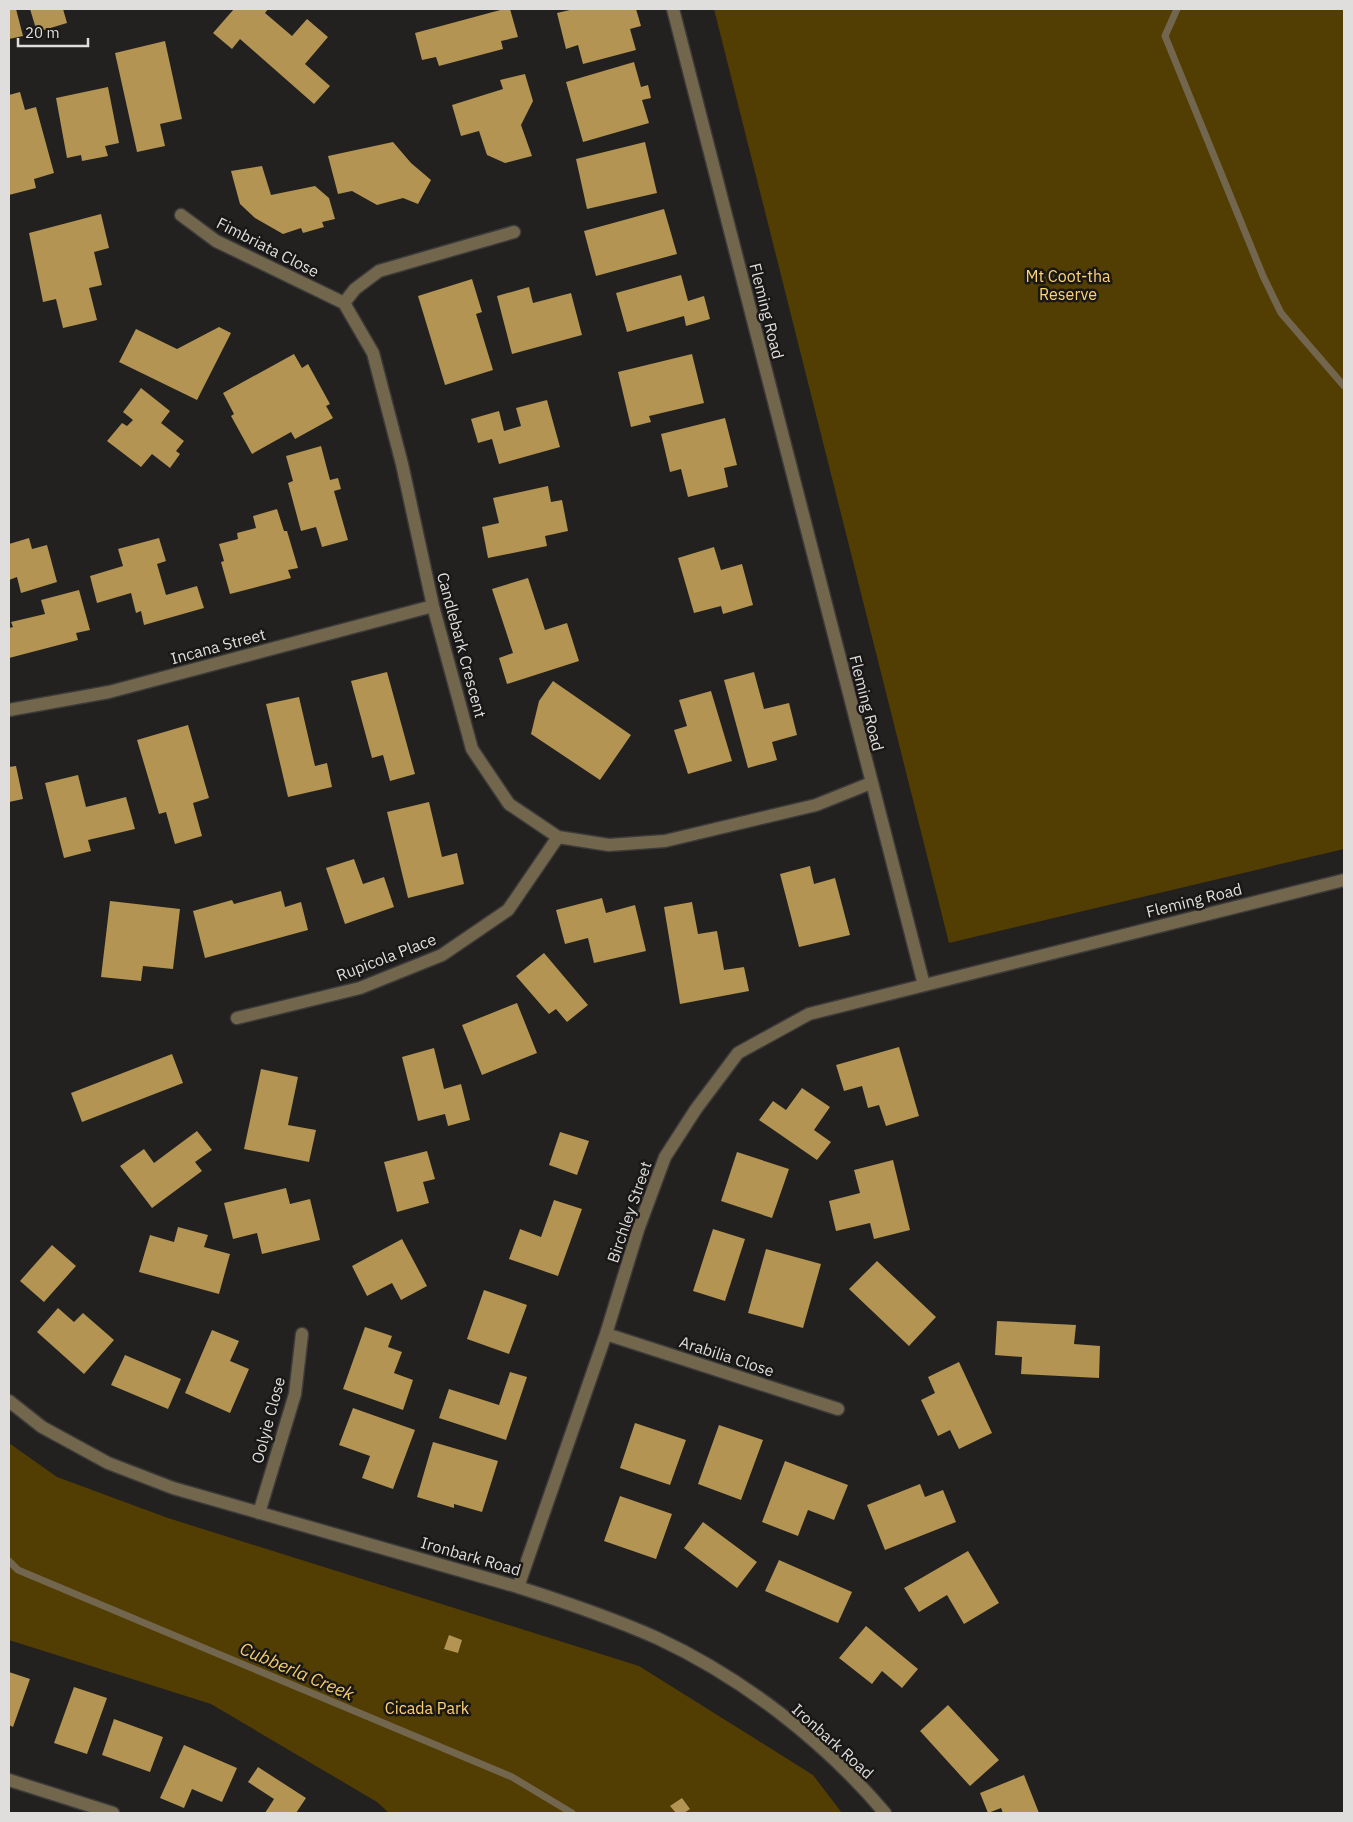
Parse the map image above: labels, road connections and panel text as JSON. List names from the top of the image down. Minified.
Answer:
{"streets":{"street":["Fimbriata Close","Fleming Road","Candlebark Crescent","Incana Street","Rupicola Place","Birchley Street","Arabilia Close","Oolyie Close","Ironbark Road"]},"crossings":[["Fimbriata Close","Candlebark Crescent"],["Fleming Road","Candlebark Crescent"],["Fleming Road","Birchley Street"],["Candlebark Crescent","Incana Street"],["Candlebark Crescent","Rupicola Place"],["Birchley Street","Arabilia Close"],["Birchley Street","Ironbark Road"],["Oolyie Close","Ironbark Road"]],"water":["Cubberla Creek"],"parks":["Mt Coot-tha Reserve","Cicada Park"],"scale_bar":"20 m"}
